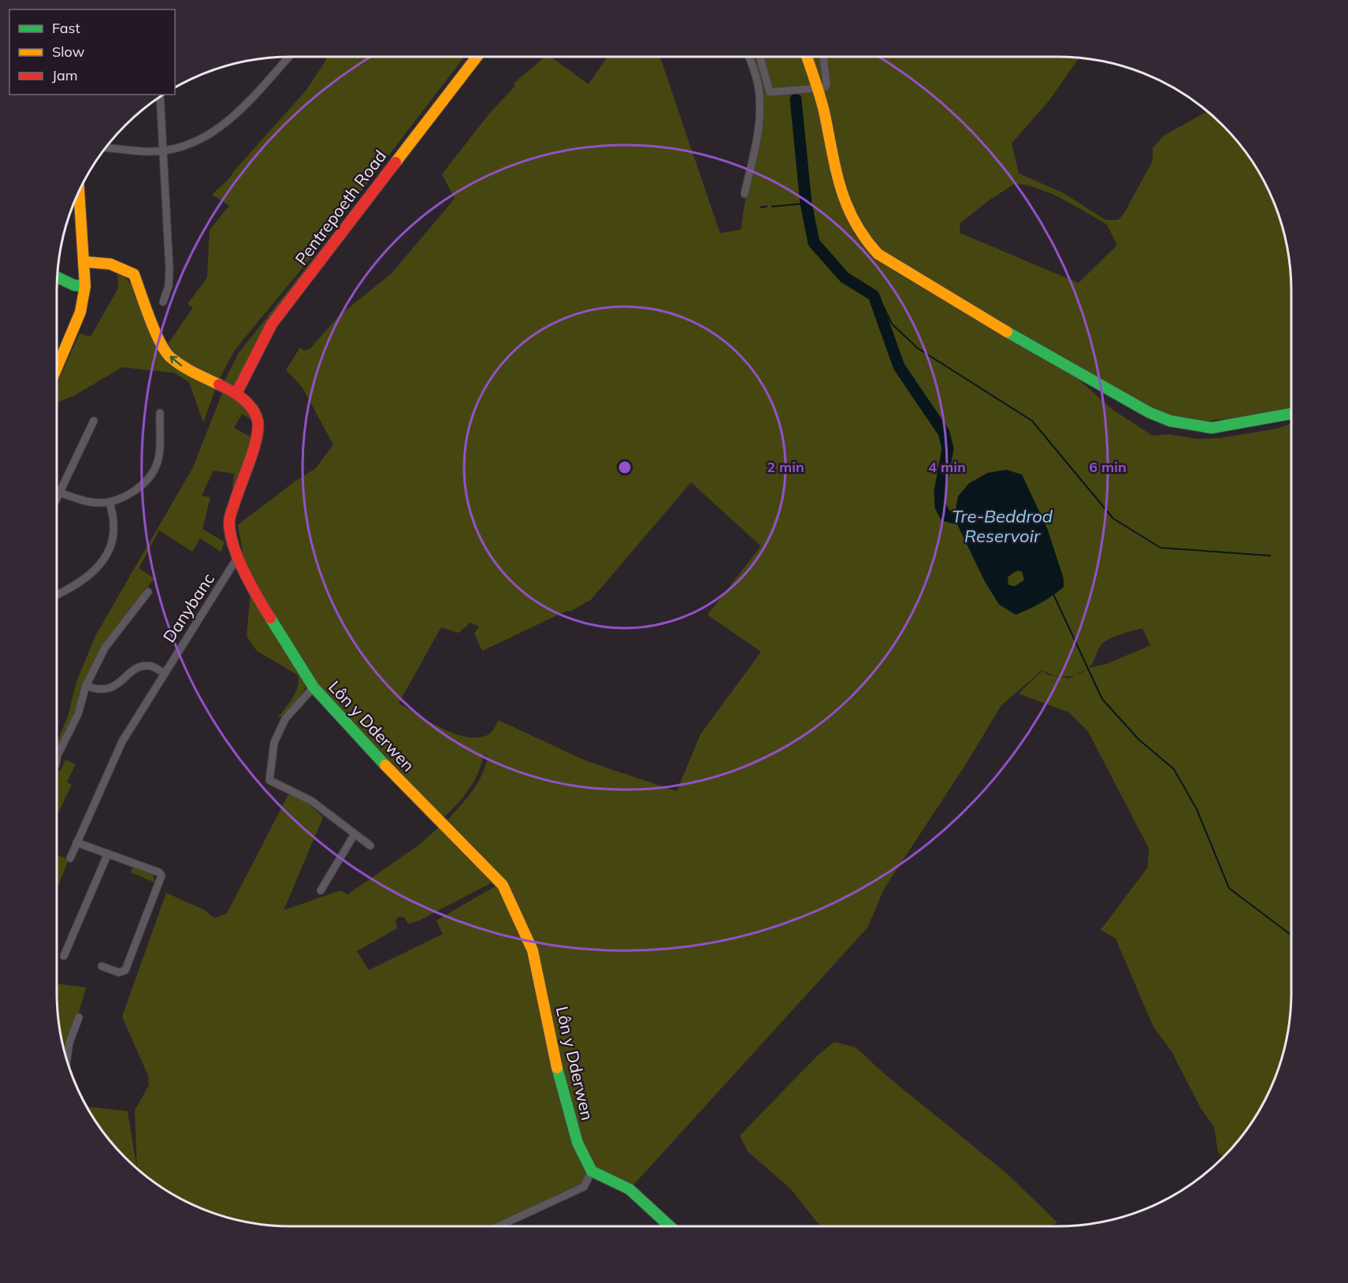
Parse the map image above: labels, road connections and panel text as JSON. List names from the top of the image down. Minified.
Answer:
{"streets":{"street":["Pentrepoeth Road","Danybanc","Lôn y Dderwen"]},"crossings":[["Pentrepoeth Road","Lôn y Dderwen"],["Danybanc","Lôn y Dderwen"]],"water":["Tre-Beddrod Reservoir"],"legend":["Fast","Slow","Jam"],"rings":["2 min","4 min","6 min"]}
